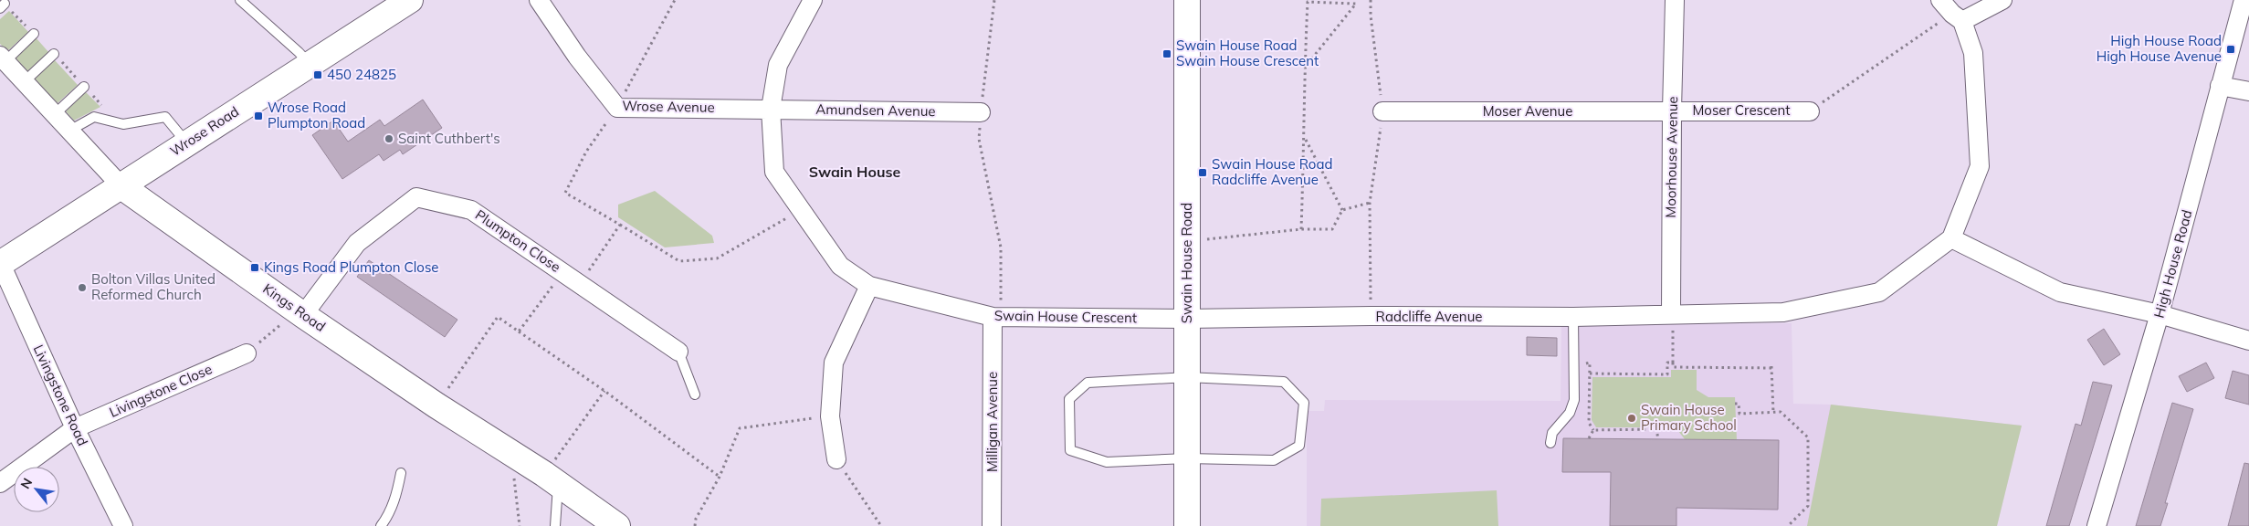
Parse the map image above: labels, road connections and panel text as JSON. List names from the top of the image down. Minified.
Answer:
{"streets":{"street":["Wrose Avenue","Amundsen Avenue","Moser Crescent","Moser Avenue","Wrose Road","Moorhouse Avenue","Plumpton Close","Swain House Road","High House Road","Kings Road","Swain House Crescent","Radcliffe Avenue","Livingstone Close","Livingstone Road","Milligan Avenue"]},"crossings":[["Wrose Avenue","Amundsen Avenue"],["Wrose Avenue","Swain House Crescent"],["Amundsen Avenue","Swain House Crescent"],["Moser Crescent","Moser Avenue"],["Moser Crescent","Moorhouse Avenue"],["Moser Avenue","Moorhouse Avenue"],["Wrose Road","Kings Road"],["Wrose Road","Livingstone Road"],["Moorhouse Avenue","Radcliffe Avenue"],["Plumpton Close","Kings Road"],["Swain House Road","Swain House Crescent"],["Swain House Road","Radcliffe Avenue"],["Swain House Crescent","Radcliffe Avenue"],["Swain House Crescent","Milligan Avenue"],["Livingstone Close","Livingstone Road"]],"districts":["Swain House"],"places":{"transit":["High House Road High House Avenue","Swain House Road Swain House Crescent","450 24825","Wrose Road Plumpton Road","Swain House Road Radcliffe Avenue","Kings Road Plumpton Close"],"other":["Saint Cuthbert's","Bolton Villas United Reformed Church","Swain House Primary School"]},"north":"top left"}
